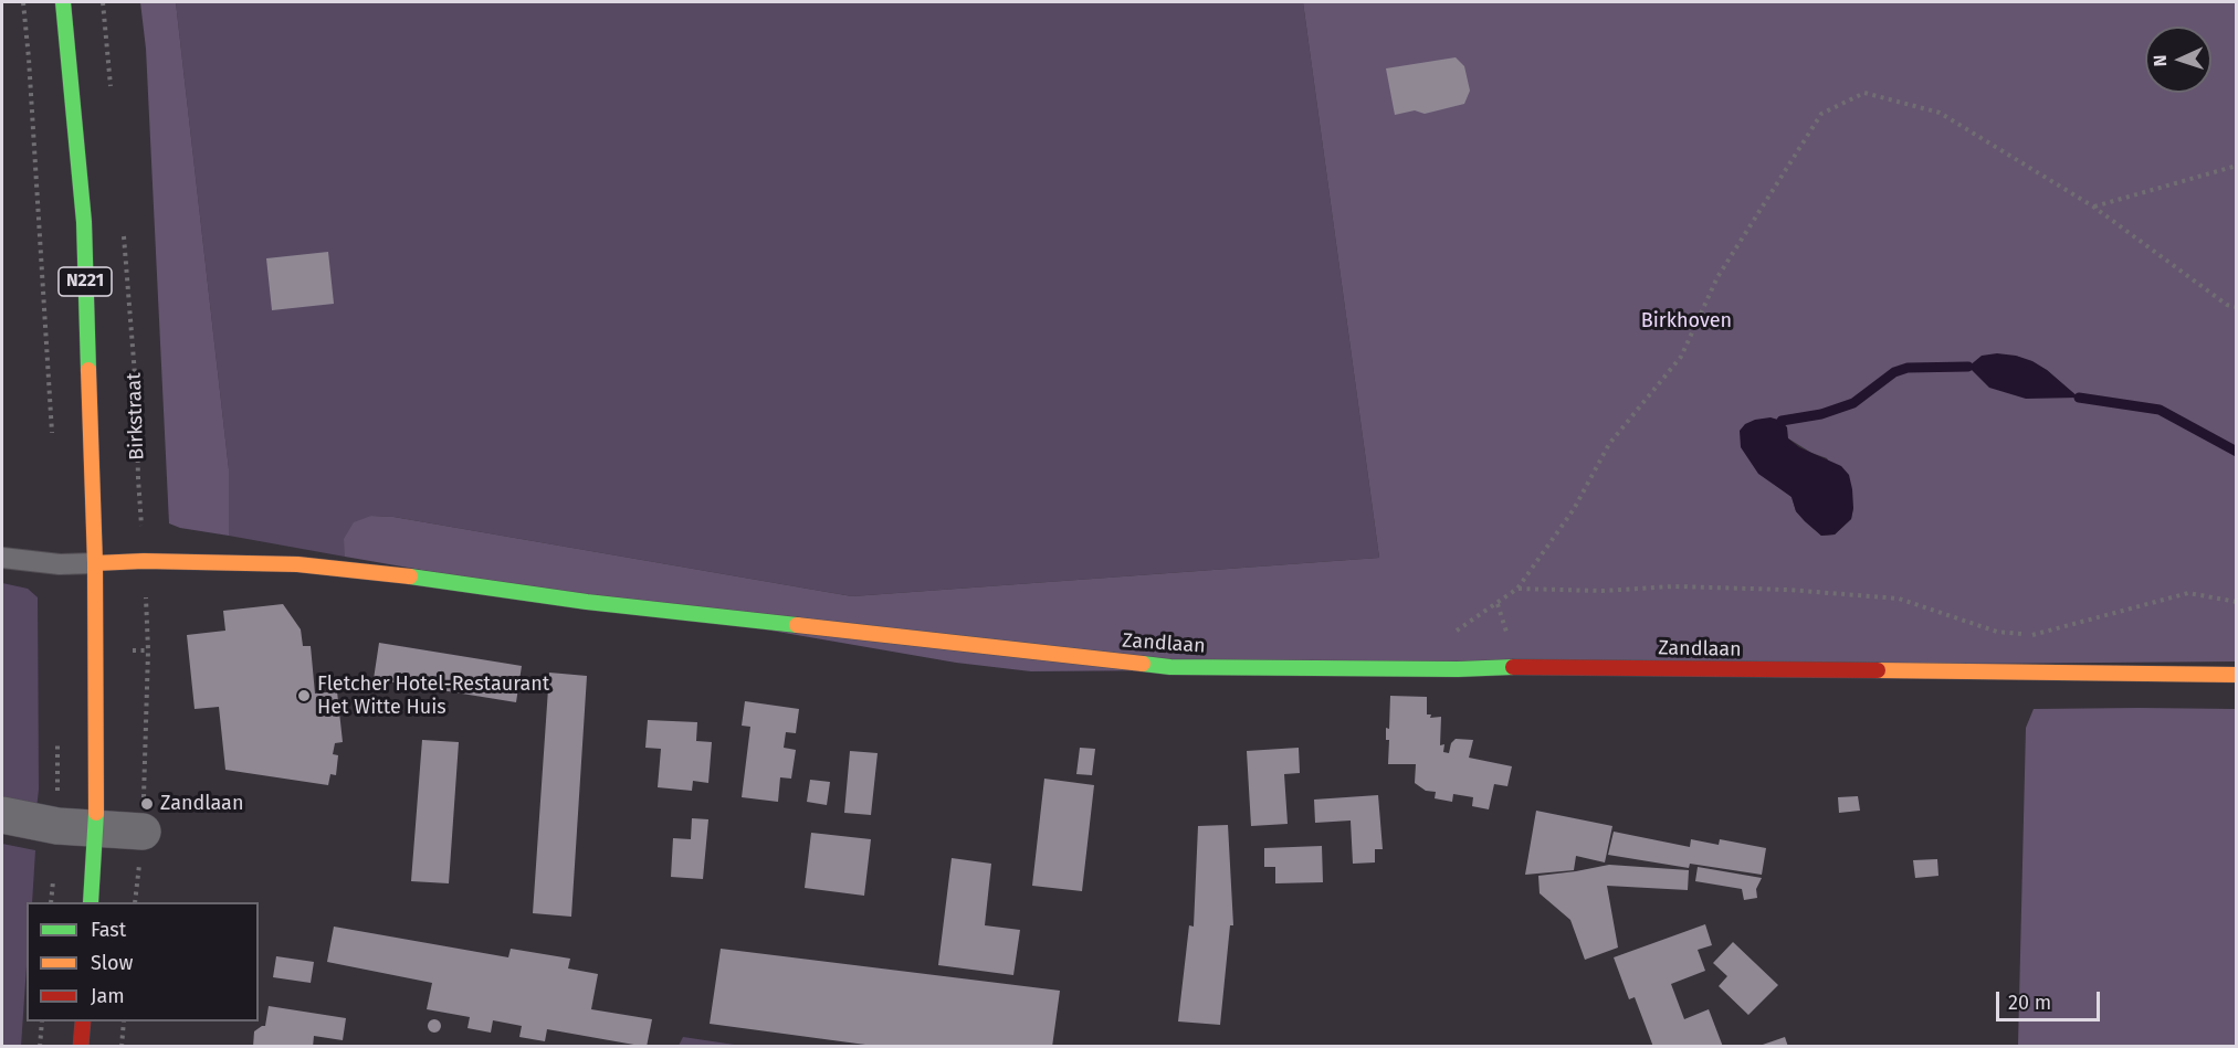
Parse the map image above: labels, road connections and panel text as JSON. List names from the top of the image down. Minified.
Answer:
{"streets":{"street":["N221","Zandlaan"],"path":["Birkstraat"]},"crossings":[["N221","Zandlaan"],["Birkstraat","Zandlaan"]],"parks":["Birkhoven"],"places":["Fletcher Hotel-Restaurant Het Witte Huis","Zandlaan"],"legend":["Fast","Slow","Jam"],"scale_bar":"20 m","north":"left"}
